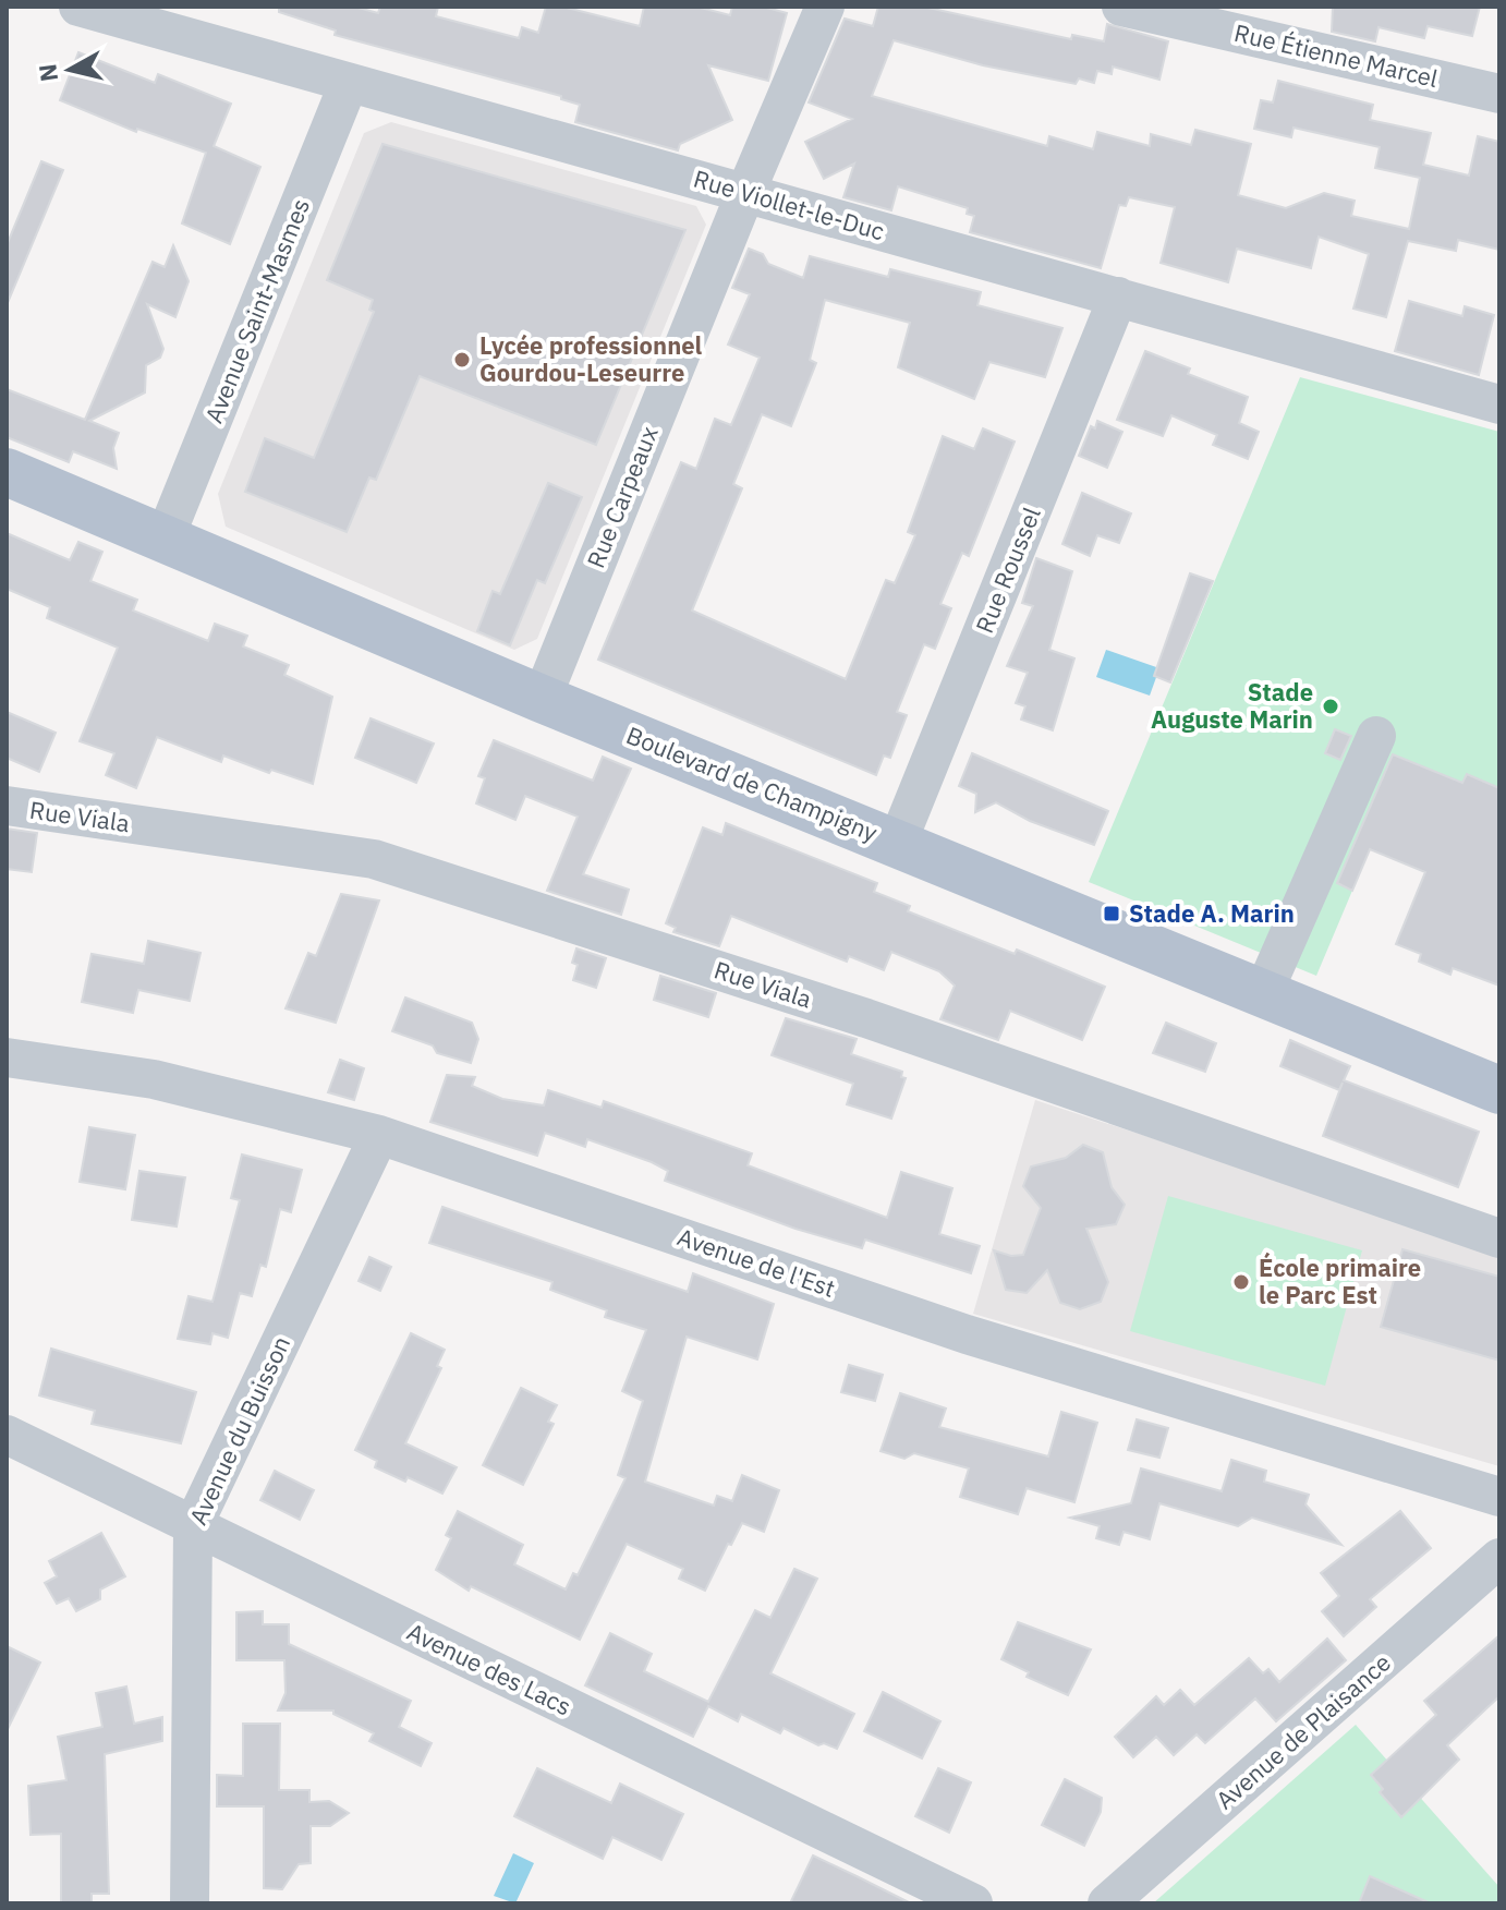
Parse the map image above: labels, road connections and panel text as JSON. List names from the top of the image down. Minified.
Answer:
{"streets":{"main road":["Boulevard de Champigny"],"street":["Rue Étienne Marcel","Rue Viollet-le-Duc","Avenue Saint-Masmes","Rue Carpeaux","Rue Roussel","Rue Viala","Avenue de l'Est","Avenue du Buisson","Avenue des Lacs","Avenue de Plaisance"]},"crossings":[["Rue Viollet-le-Duc","Avenue Saint-Masmes"],["Rue Viollet-le-Duc","Rue Carpeaux"],["Rue Viollet-le-Duc","Rue Roussel"],["Avenue Saint-Masmes","Boulevard de Champigny"],["Rue Carpeaux","Boulevard de Champigny"],["Rue Roussel","Boulevard de Champigny"],["Avenue de l'Est","Avenue du Buisson"],["Avenue du Buisson","Avenue des Lacs"]],"places":{"other":["Lycée professionnel Gourdou-Leseurre","Stade Auguste Marin","École primaire le Parc Est"],"transit":["Stade A. Marin"]},"north":"left"}
